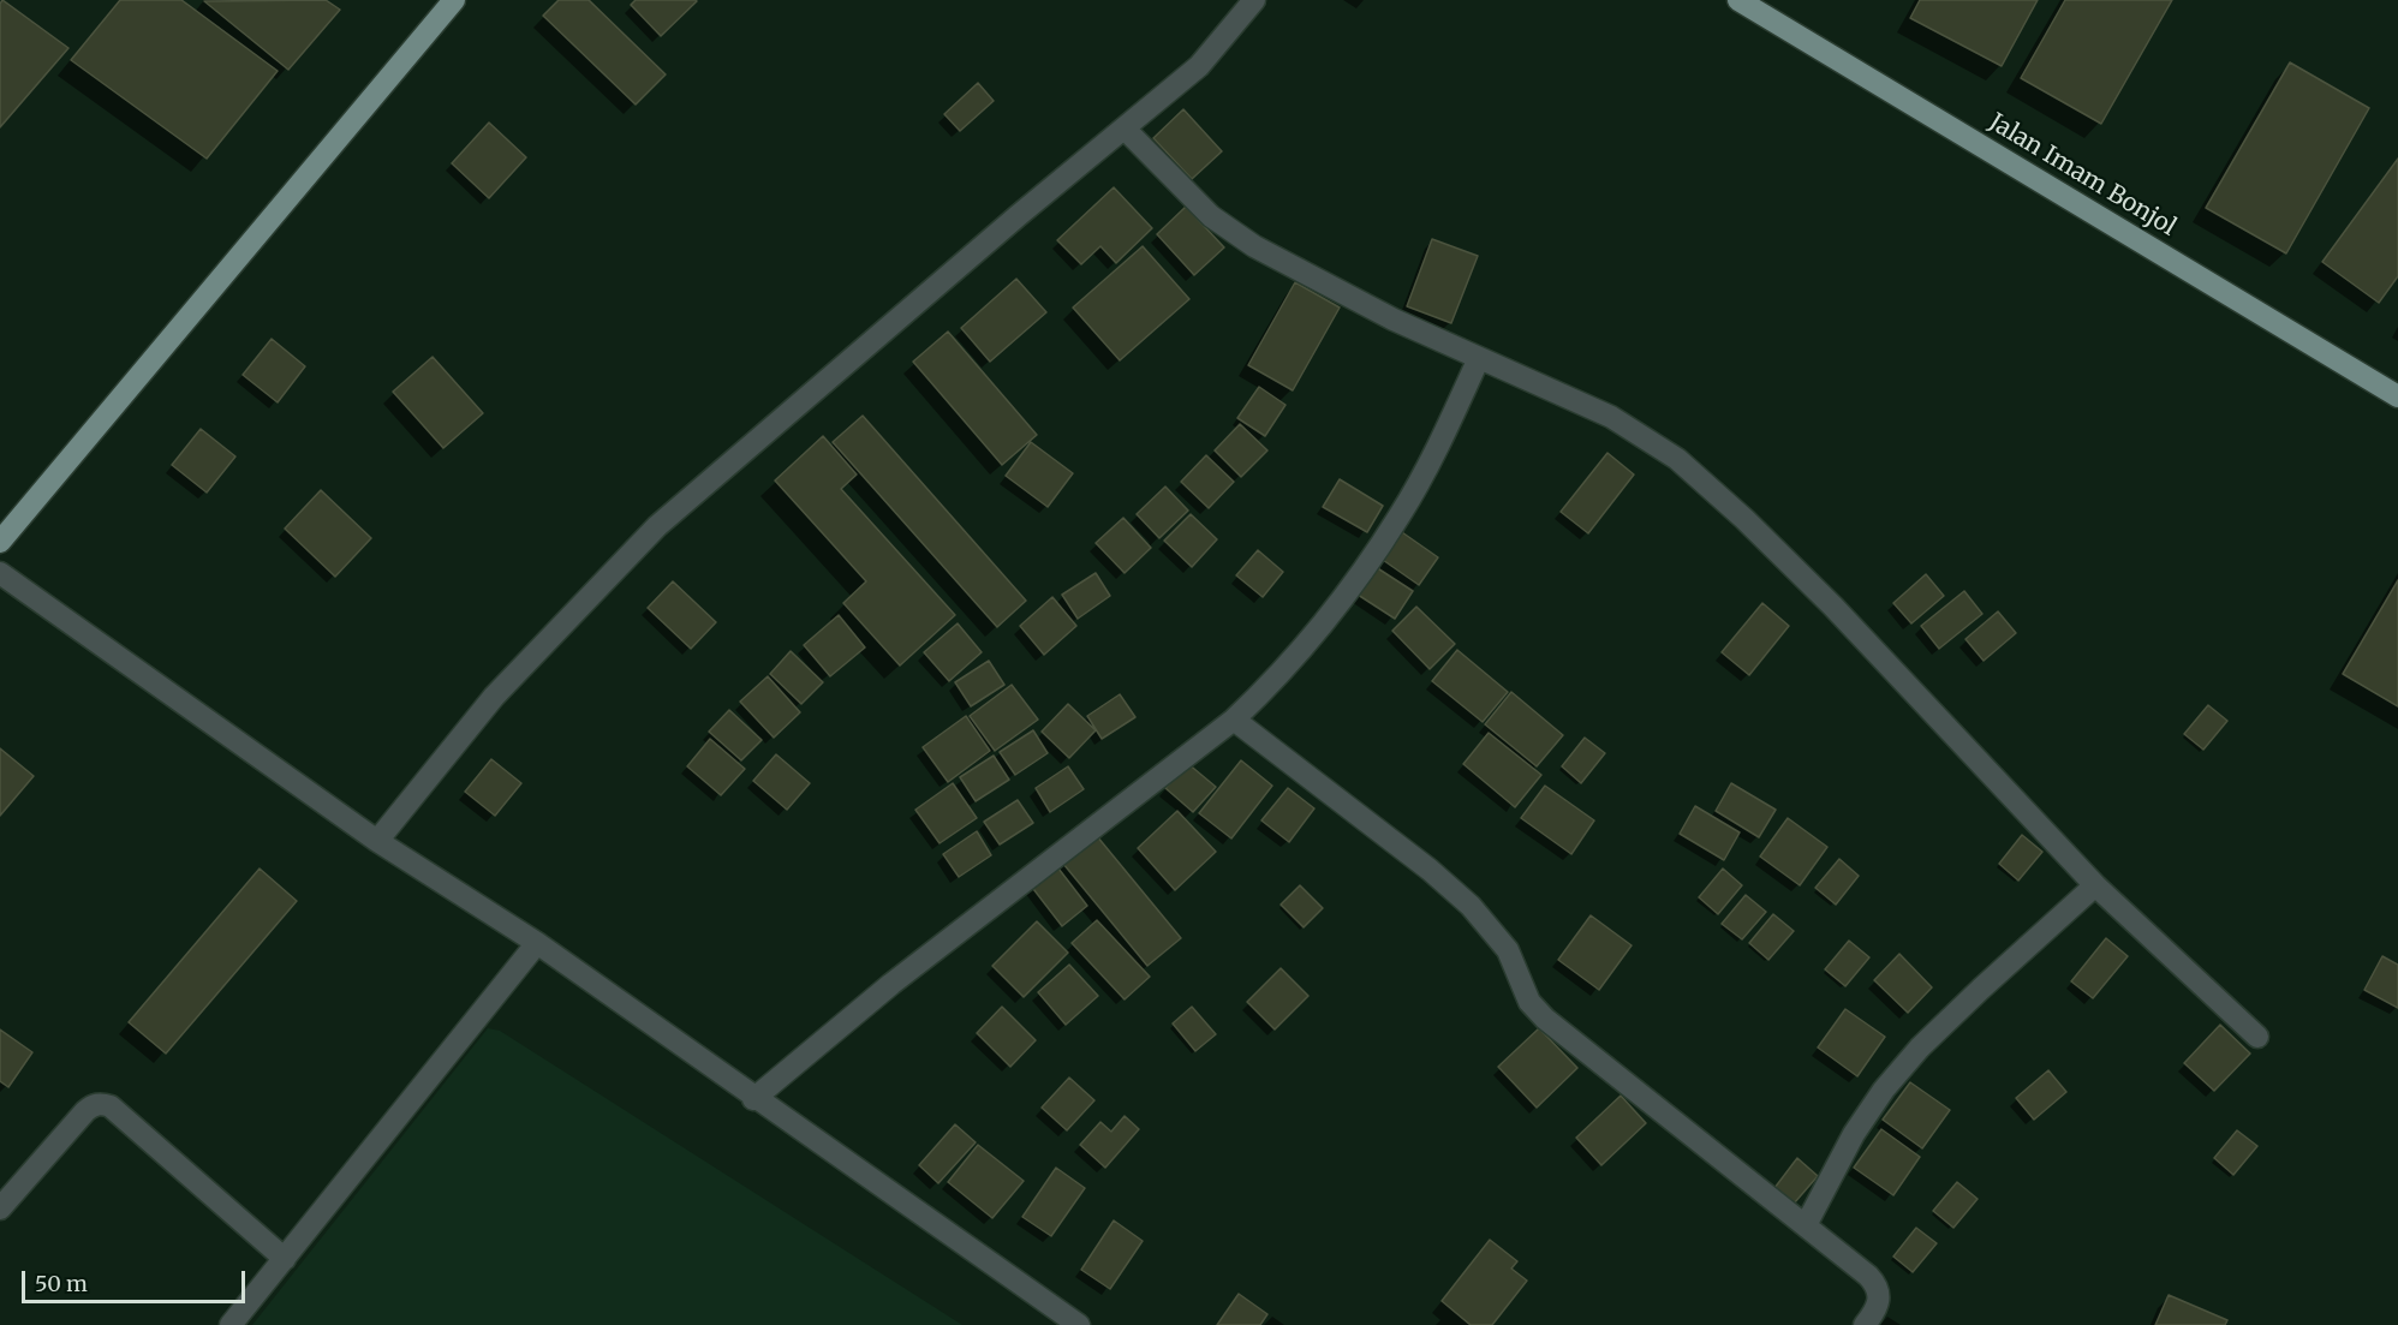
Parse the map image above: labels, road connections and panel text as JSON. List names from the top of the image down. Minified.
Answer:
{"streets":{"main road":["Jalan Imam Bonjol"]},"scale_bar":"50 m"}
